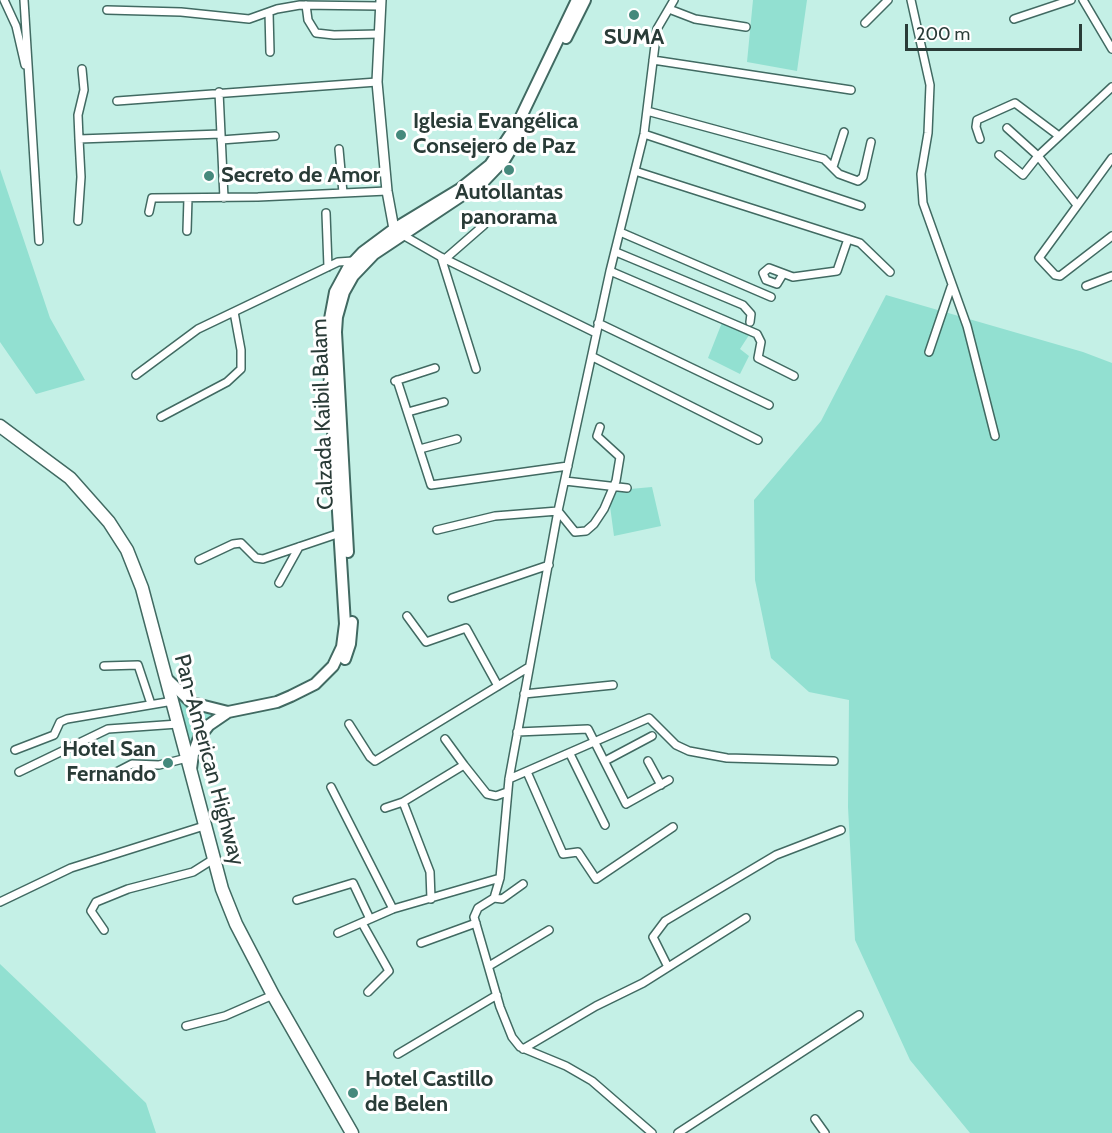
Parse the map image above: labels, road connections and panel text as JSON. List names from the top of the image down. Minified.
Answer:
{"streets":{"highway":["Pan-American Highway"],"main road":["Calzada Kaibil Balam"]},"crossings":[["Calzada Kaibil Balam","Pan-American Highway"]],"places":["SUMA","Iglesia Evangélica Consejero de Paz","Autollantas panorama","Secreto de Amor","Hotel San Fernando","Hotel Castillo de Belen"],"scale_bar":"200 m"}
